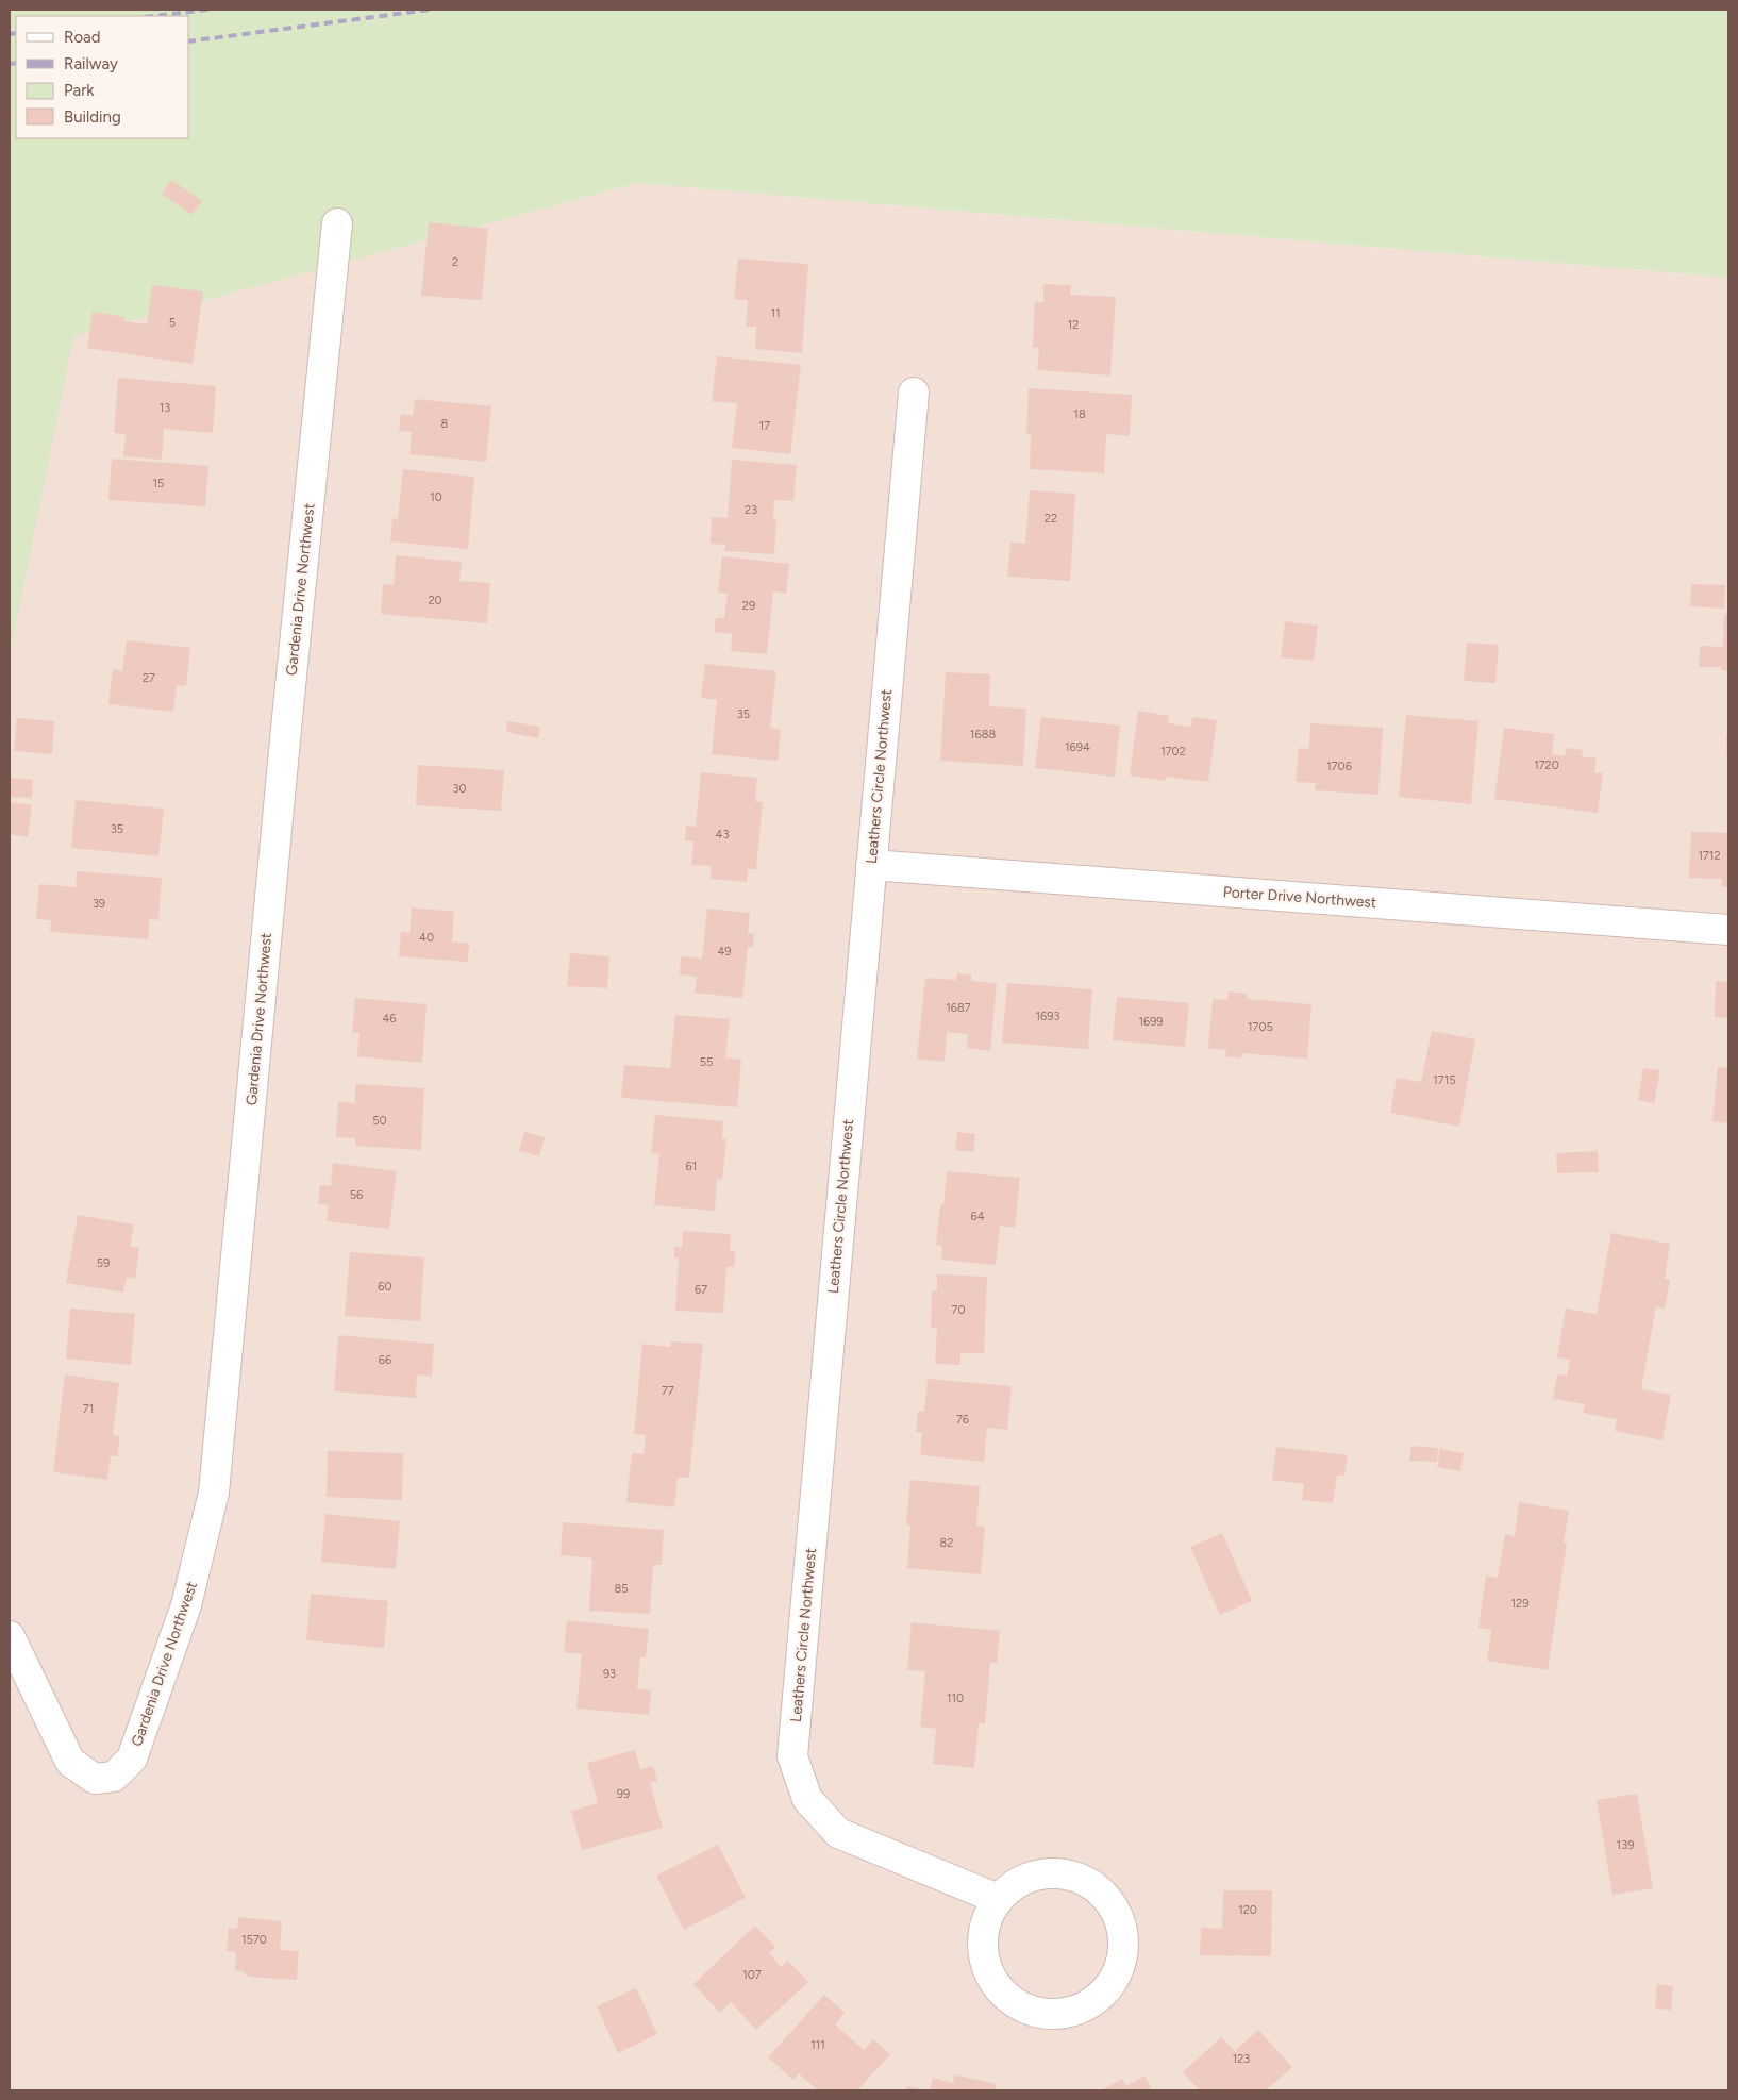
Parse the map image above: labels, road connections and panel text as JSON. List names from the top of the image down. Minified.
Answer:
{"streets":{"street":["Gardenia Drive Northwest","Leathers Circle Northwest","Porter Drive Northwest"]},"crossings":[["Leathers Circle Northwest","Porter Drive Northwest"]],"house_numbers":["2","11","5","12","13","18","8","17","15","10","23","22","20","29","27","35","1688","1694","1702","1720","1706","30","35","43","1712","39","40","49","1687","1693","46","1699","1705","55","1715","50","61","56","64","59","60","67","70","66","77","71","76","82","85","129","93","110","99","139","120","1570","107","111","123"],"legend":["Road","Railway","Park","Building"]}
